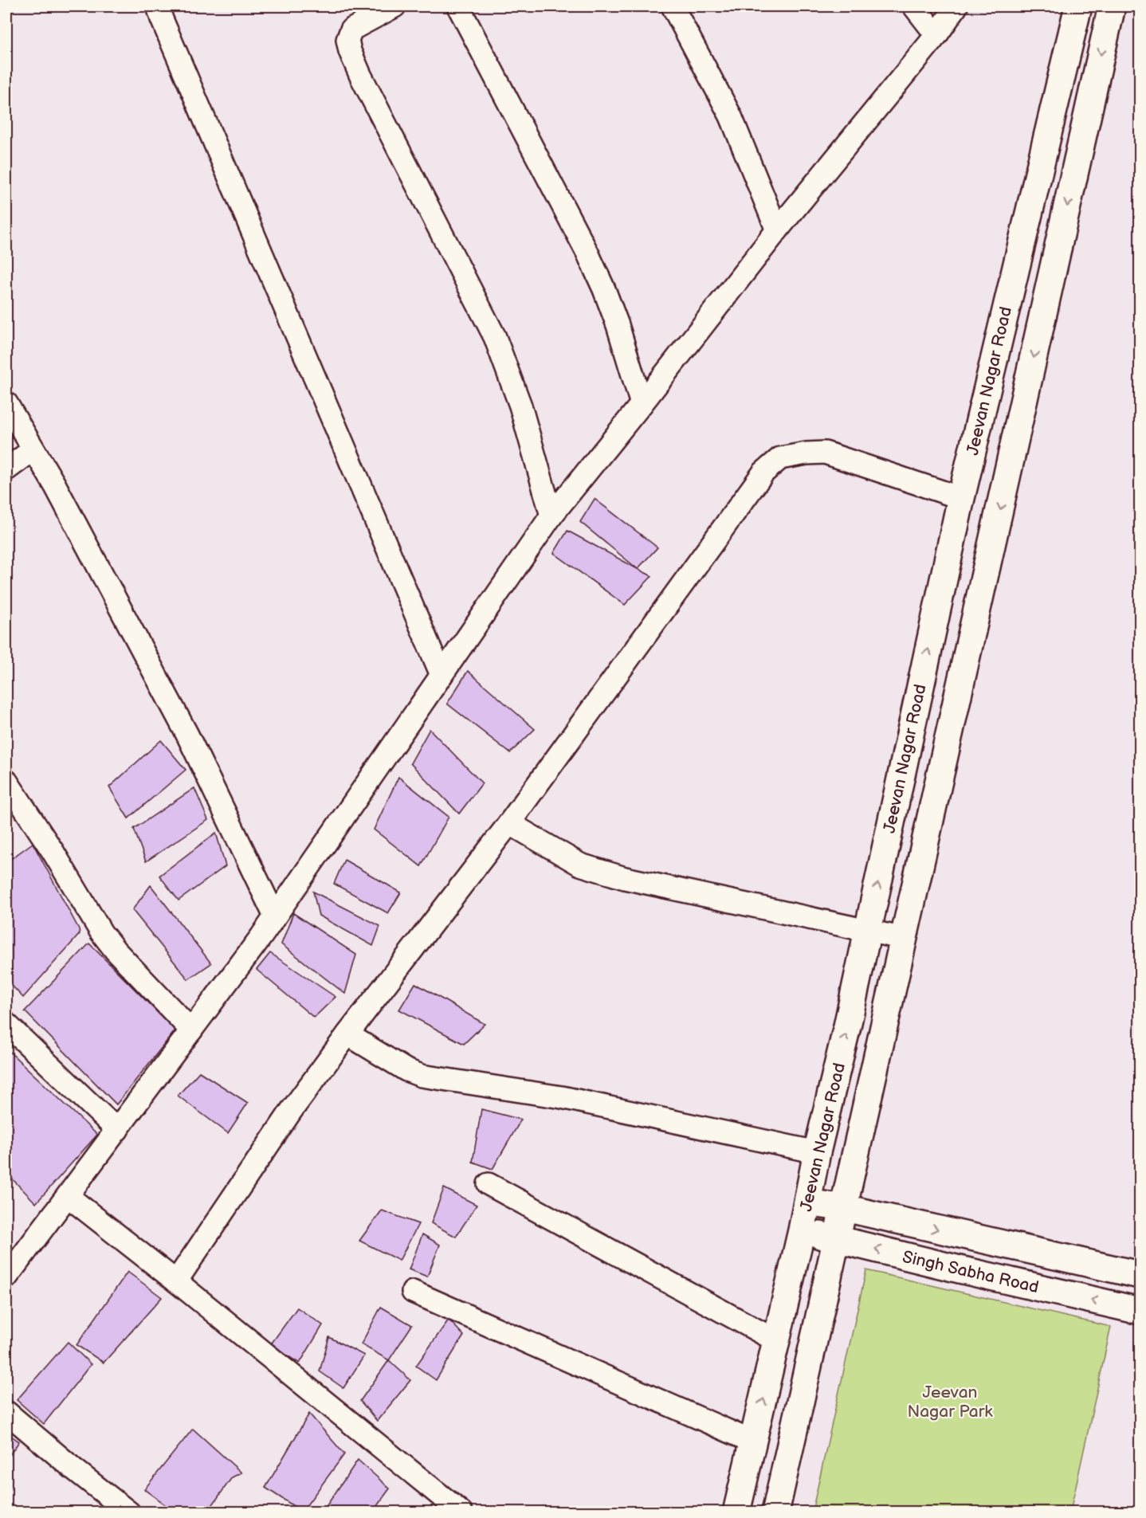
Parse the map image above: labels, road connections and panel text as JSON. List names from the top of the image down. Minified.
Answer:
{"streets":{"street":["Jeevan Nagar Road","Singh Sabha Road"]},"crossings":[["Jeevan Nagar Road","Singh Sabha Road"]],"parks":["Jeevan Nagar Park"]}
